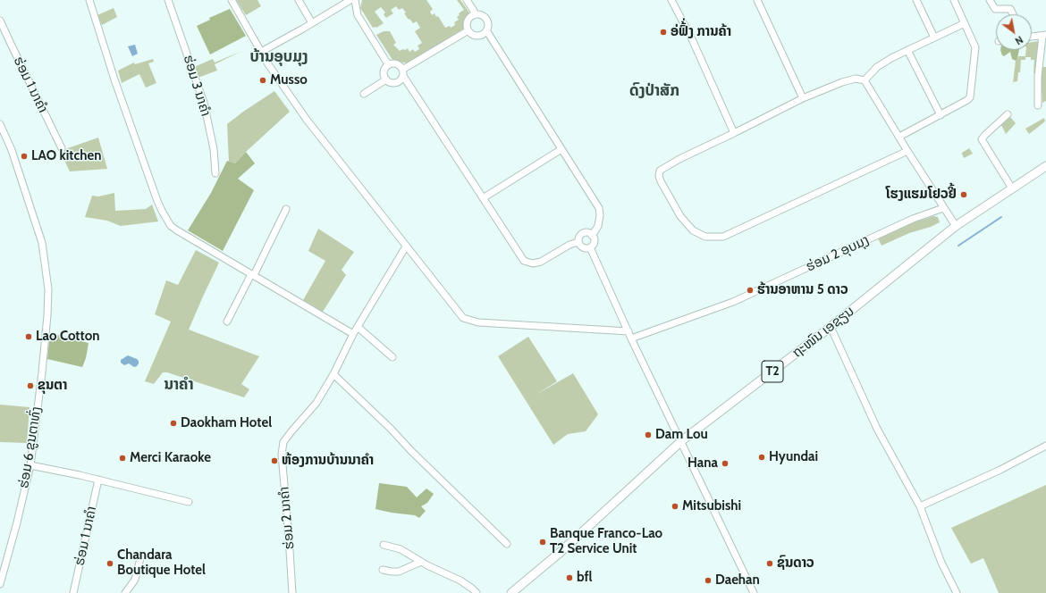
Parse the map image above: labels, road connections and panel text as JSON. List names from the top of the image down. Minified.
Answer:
{"streets":{"main road":["ຖະໜົນ ເອຊຽນ","T2"],"street":["ຮ່ອມ 1 ນາຄຳ","ຮ່ອມ 3 ນາຄຳ","ຮ່ອມ 2 ອຸບມຸງ","ຮ່ອມ 6 ຂູນຕາທົ່ງ","ຮ່ອມ 2 ນາຄຳ"]},"districts":["ບ້ານອຸບມຸງ","ດົງປ່າສັກ","ນາຄຳ"],"places":["ອ່ຟົ້່ງ ການຄ້າ","Musso","LAO kitchen","ໂຮງແຮມໂຢວຢີ້","ຮ້ານອາຫານ 5 ດາວ","Lao Cotton","ຂຸນຕາ","Daokham Hotel","Dam Lou","Hyundai","Merci Karaoke","ຫ້ອງການບ້ານນາຄໍາ","Hana","Mitsubishi","Banque Franco-Lao T2 Service Unit","Chandara Boutique Hotel","ຊົນດາວ","bfl","Daehan"],"north":"bottom right"}
